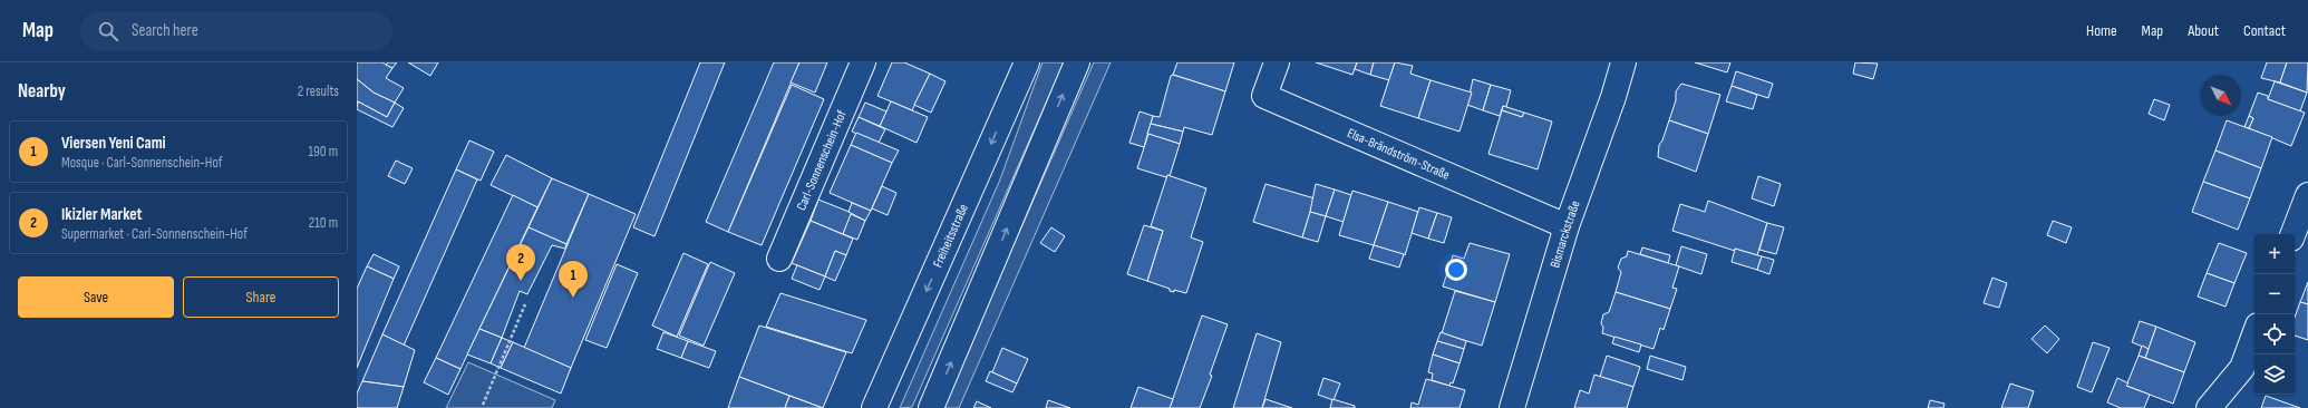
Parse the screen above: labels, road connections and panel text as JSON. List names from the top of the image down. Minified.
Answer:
{"streets":{"street":["Elsa-Brändström-Straße","Carl-Sonnenschein-Hof","Bismarckstraße","Freiheitsstraße"]},"crossings":[["Elsa-Brändström-Straße","Bismarckstraße"]],"north":"bottom right","page":{"header":"Map","search":"Search here","nav":["Home","Map","About","Contact"],"heading":["Nearby","2 results"],"list":[{"mark":"1","name":"Viersen Yeni Cami","note":"Mosque · Carl-Sonnenschein-Hof","value":"190 m"},{"mark":"2","name":"Ikizler Market","note":"Supermarket · Carl-Sonnenschein-Hof","value":"210 m"}],"map_buttons":["+","−"],"pins":["2","1"],"buttons":["Save","Share"]}}
